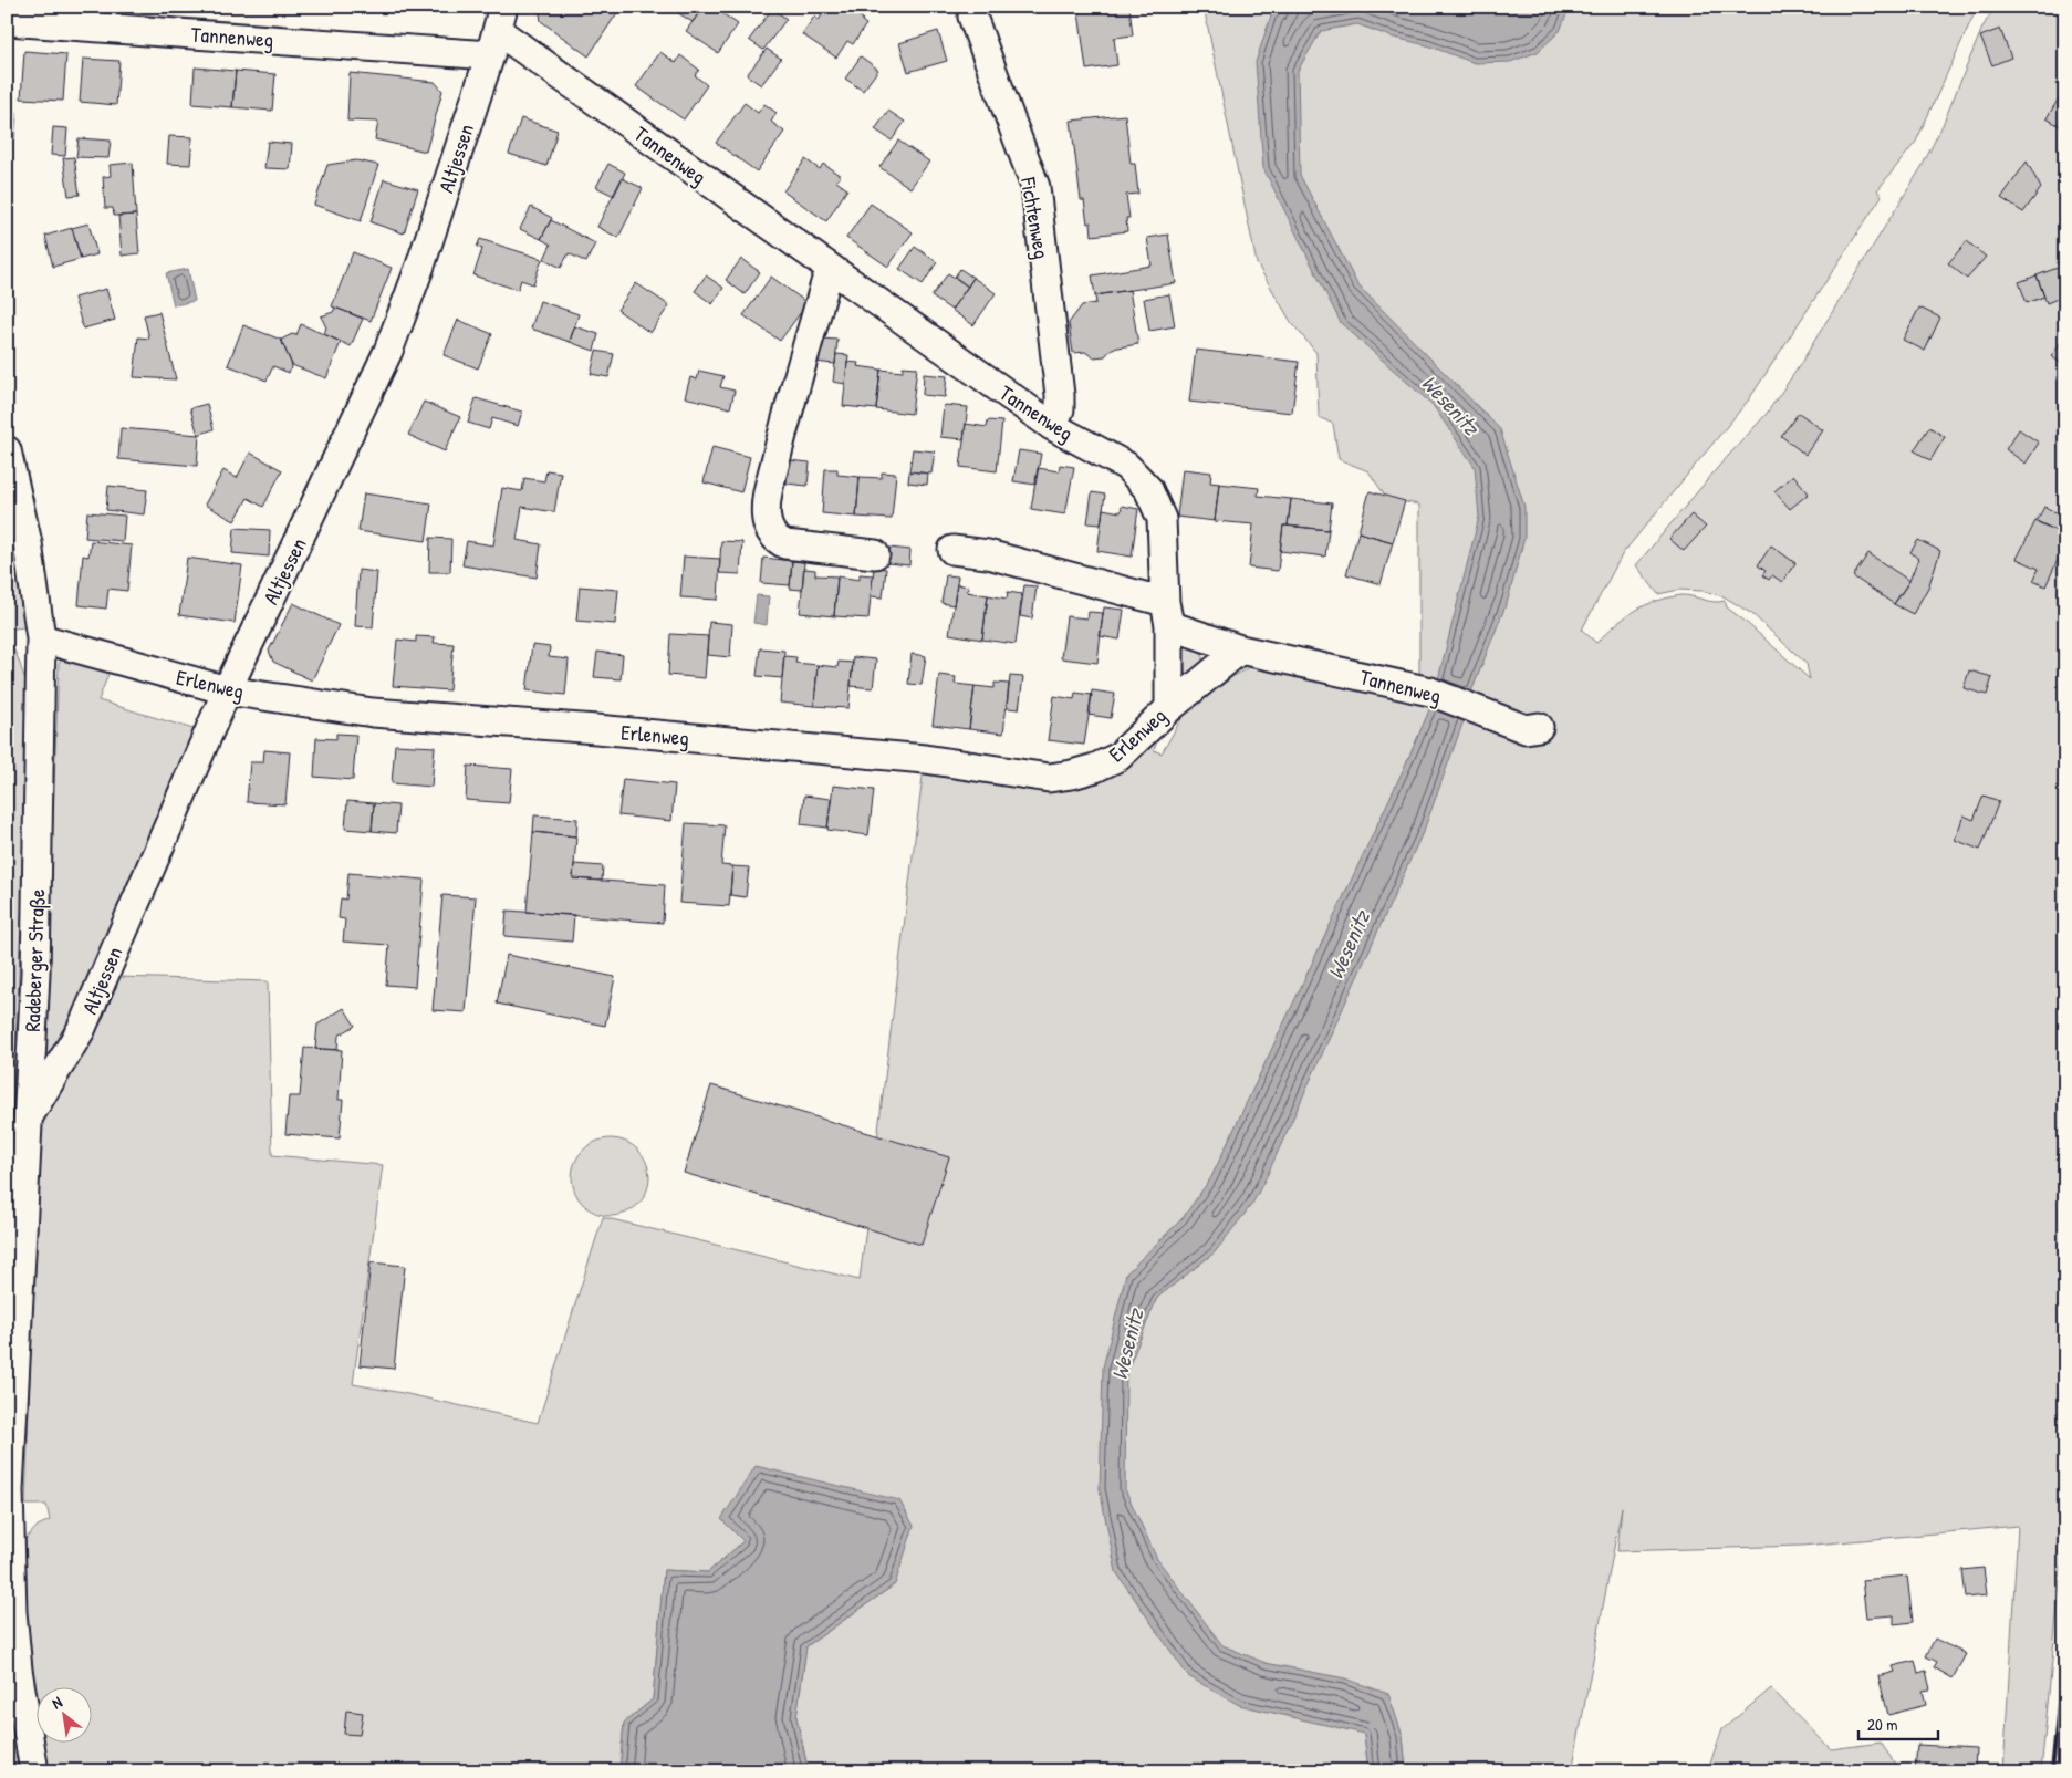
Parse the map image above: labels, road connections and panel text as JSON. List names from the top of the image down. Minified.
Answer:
{"streets":{"street":["Tannenweg","Altjessen","Fichtenweg","Erlenweg","Radeberger Straße"]},"crossings":[["Tannenweg","Altjessen"],["Tannenweg","Fichtenweg"],["Tannenweg","Erlenweg"],["Altjessen","Erlenweg"],["Altjessen","Radeberger Straße"],["Erlenweg","Radeberger Straße"]],"water":["Wesenitz"],"scale_bar":"20 m","north":"top left"}
